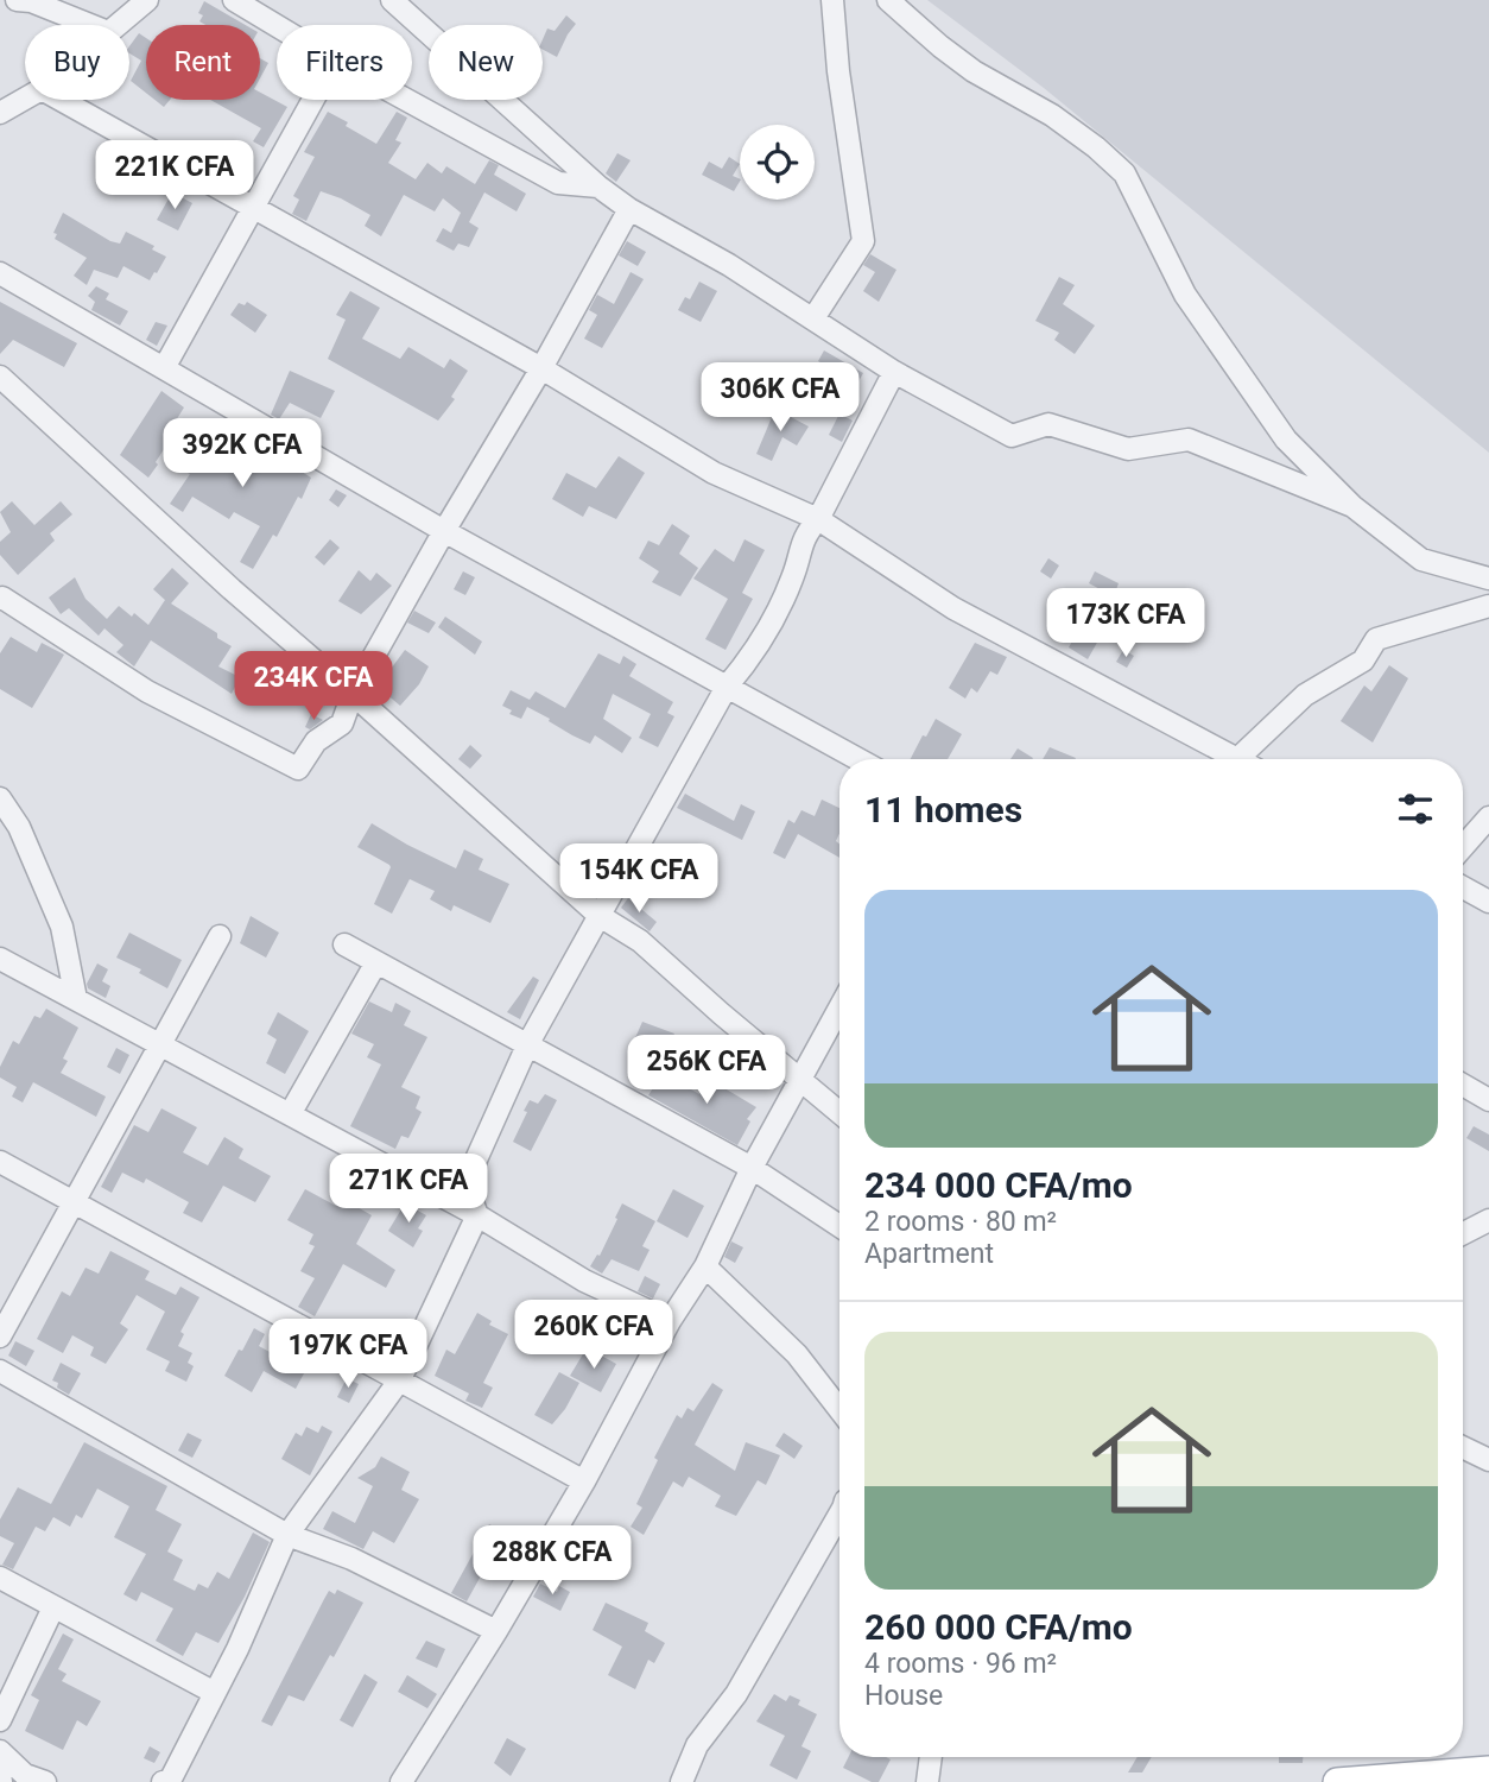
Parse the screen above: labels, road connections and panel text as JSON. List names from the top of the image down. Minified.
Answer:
{"page":{"chip":["Buy","Rent","Filters","New"],"price":["221K CFA","306K CFA","392K CFA","173K CFA","234K CFA","154K CFA","256K CFA","271K CFA","260K CFA","197K CFA","288K CFA"],"heading":"11 homes","list":[{"name":"234 000 CFA/mo","note":"2 rooms · 80 m² · Apartment"},{"name":"260 000 CFA/mo","note":"4 rooms · 96 m² · House"}]}}
